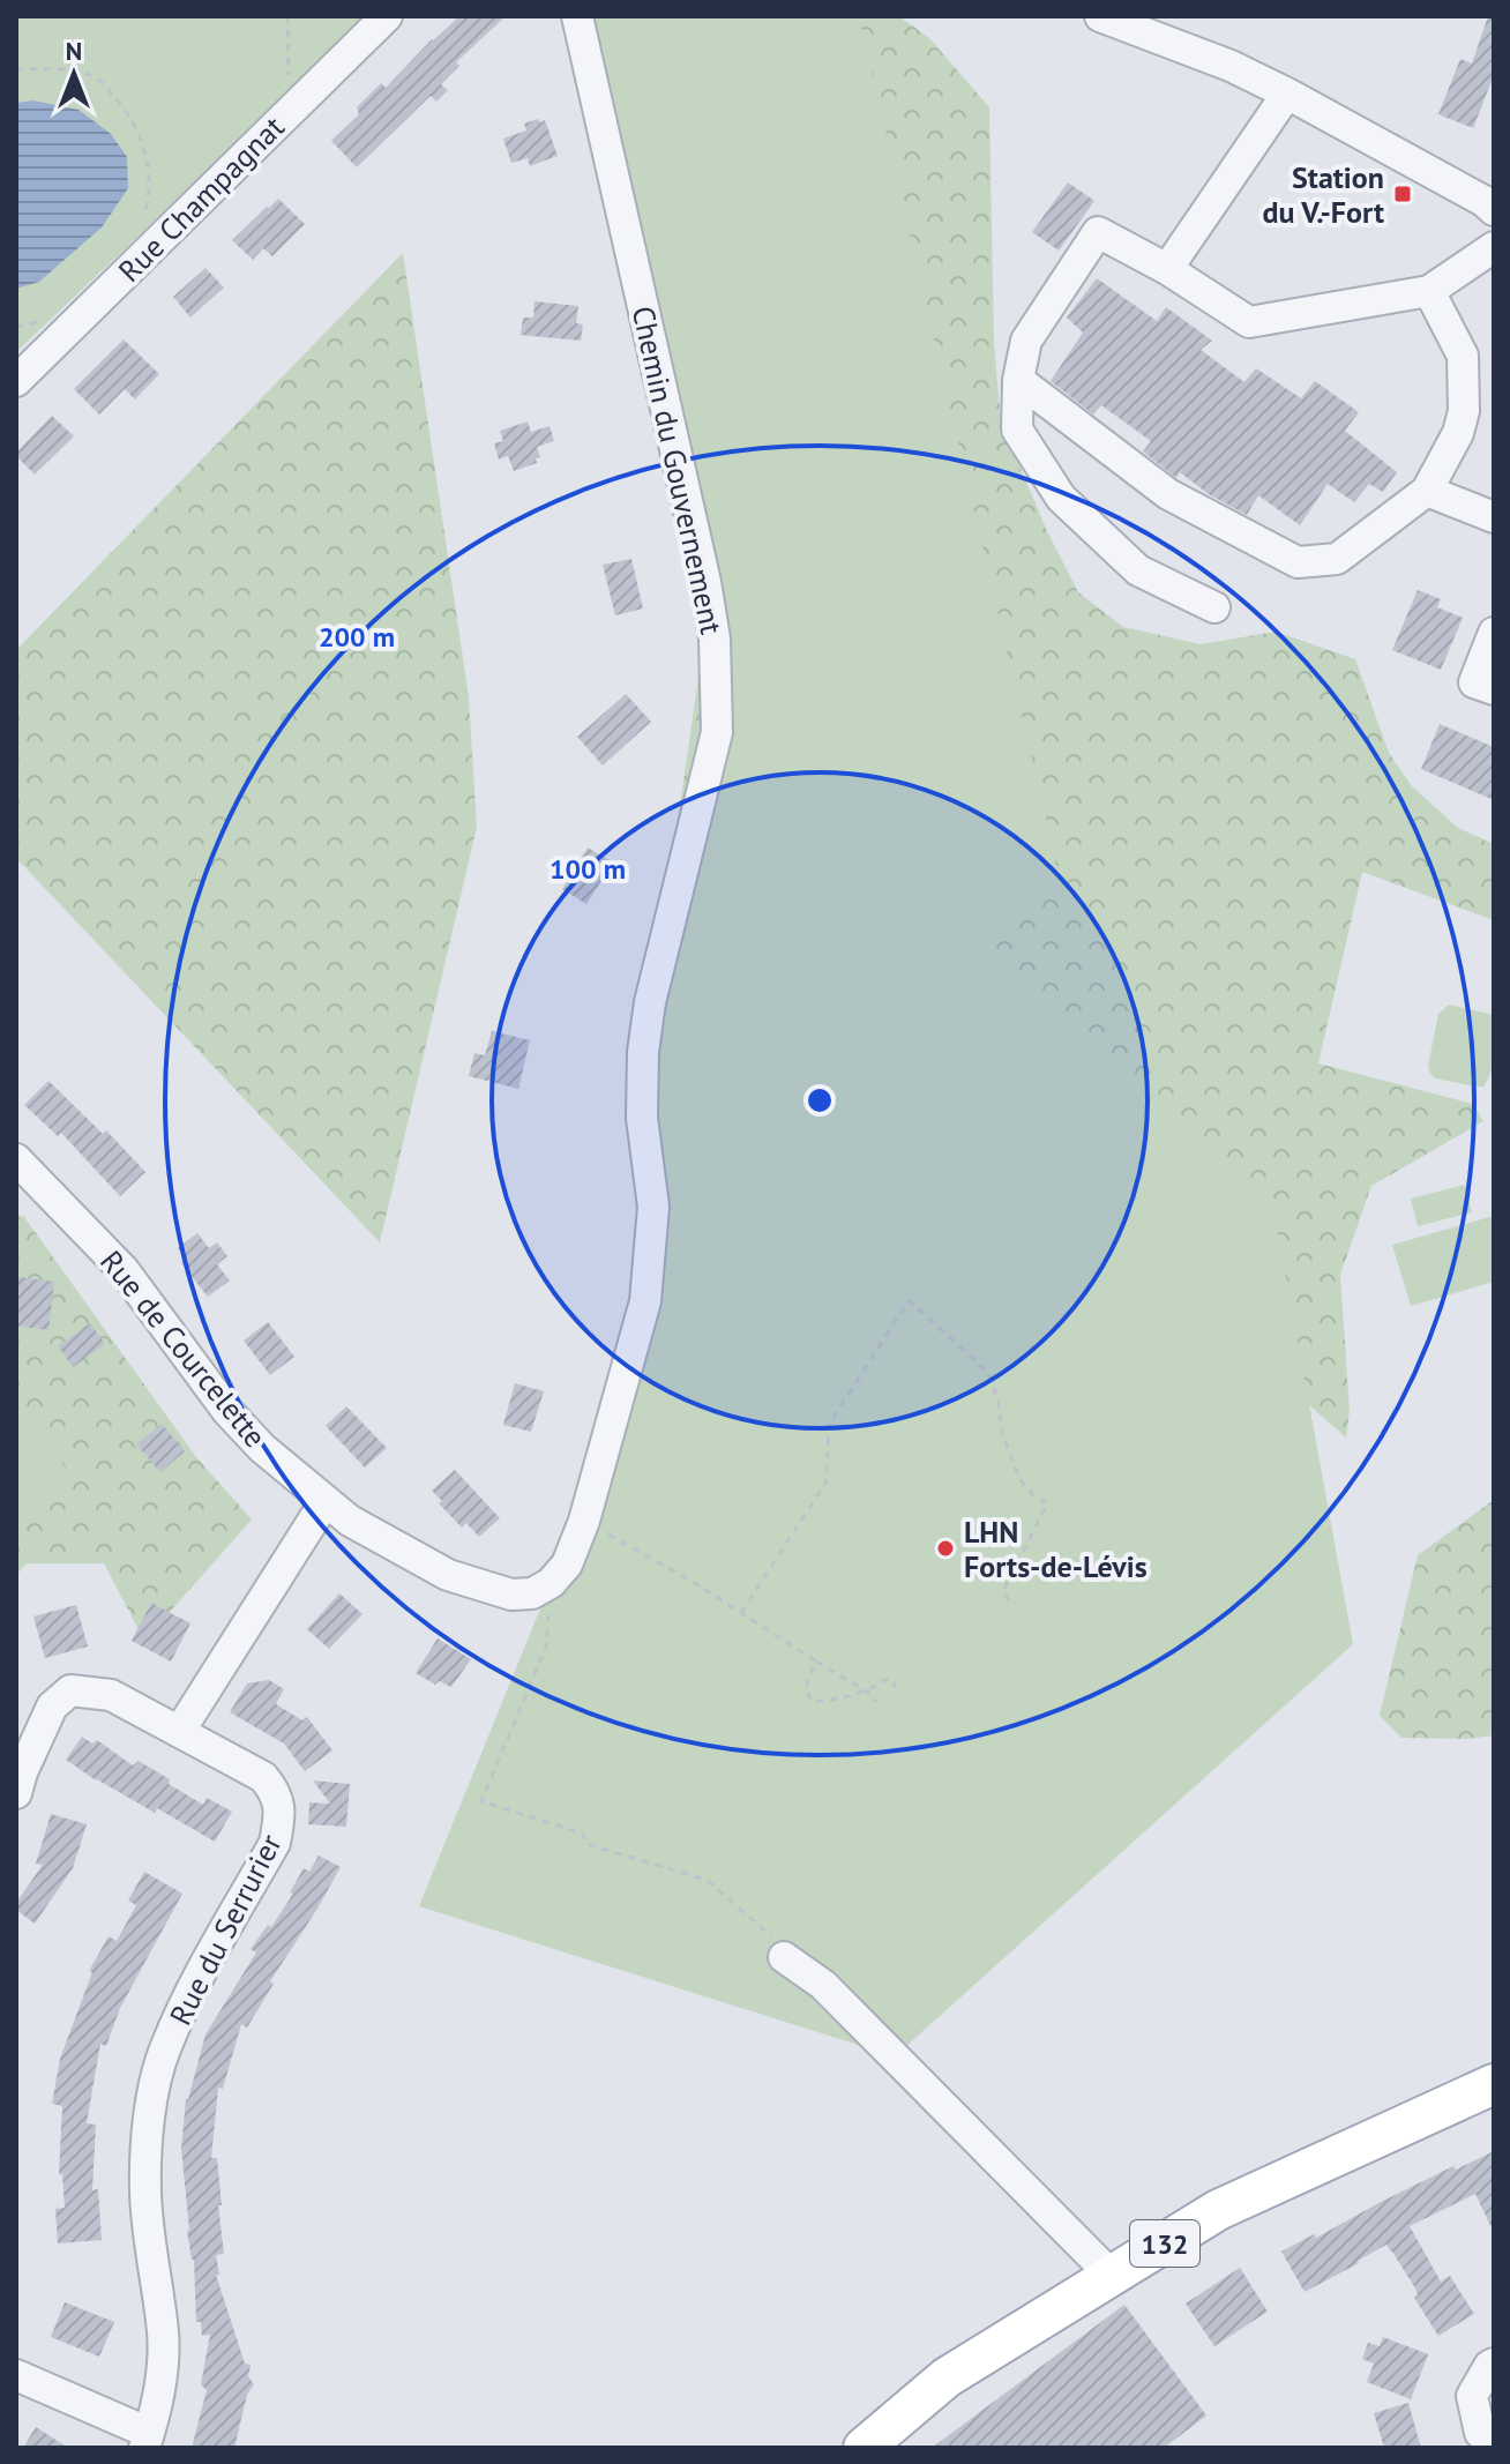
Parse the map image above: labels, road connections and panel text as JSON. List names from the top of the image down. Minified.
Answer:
{"streets":{"main road":["132"],"street":["Rue Champagnat","Chemin du Gouvernement","Rue de Courcelette","Rue du Serrurier"]},"crossings":[["Chemin du Gouvernement","Rue de Courcelette"]],"places":{"transit":["Station du V.-Fort"],"other":["LHN Forts-de-Lévis"]},"north":"top","rings":["200 m","100 m"]}
